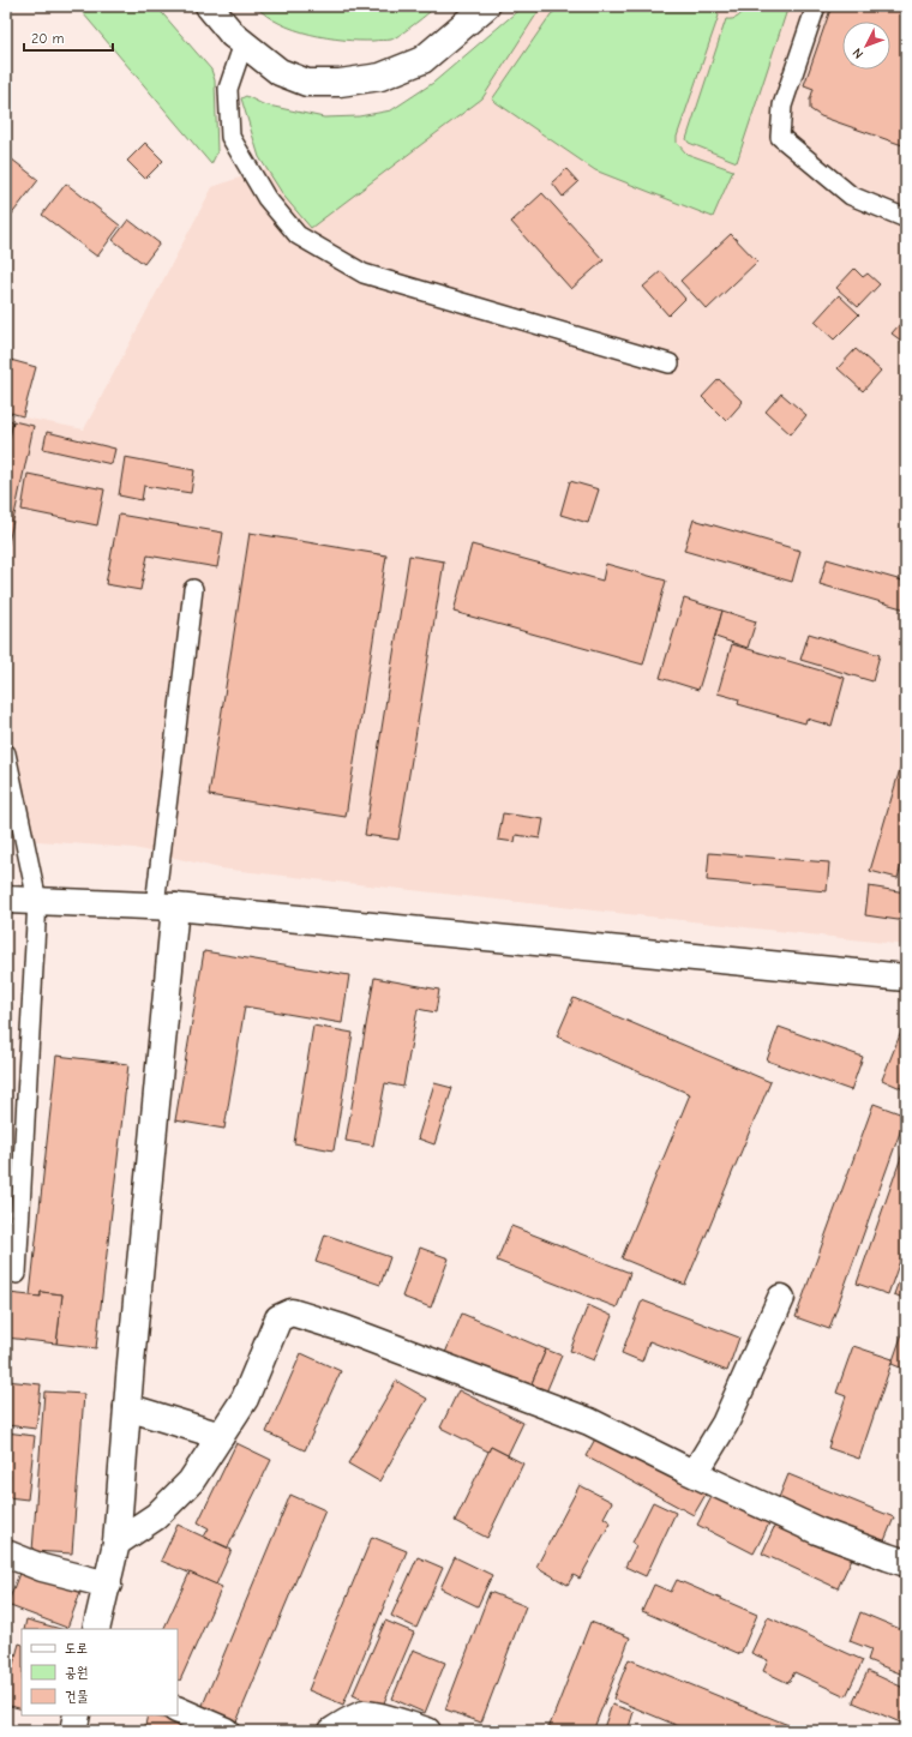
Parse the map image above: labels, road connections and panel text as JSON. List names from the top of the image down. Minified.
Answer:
{"legend":["도로","공원","건물"],"scale_bar":"20 m","north":"bottom left"}
